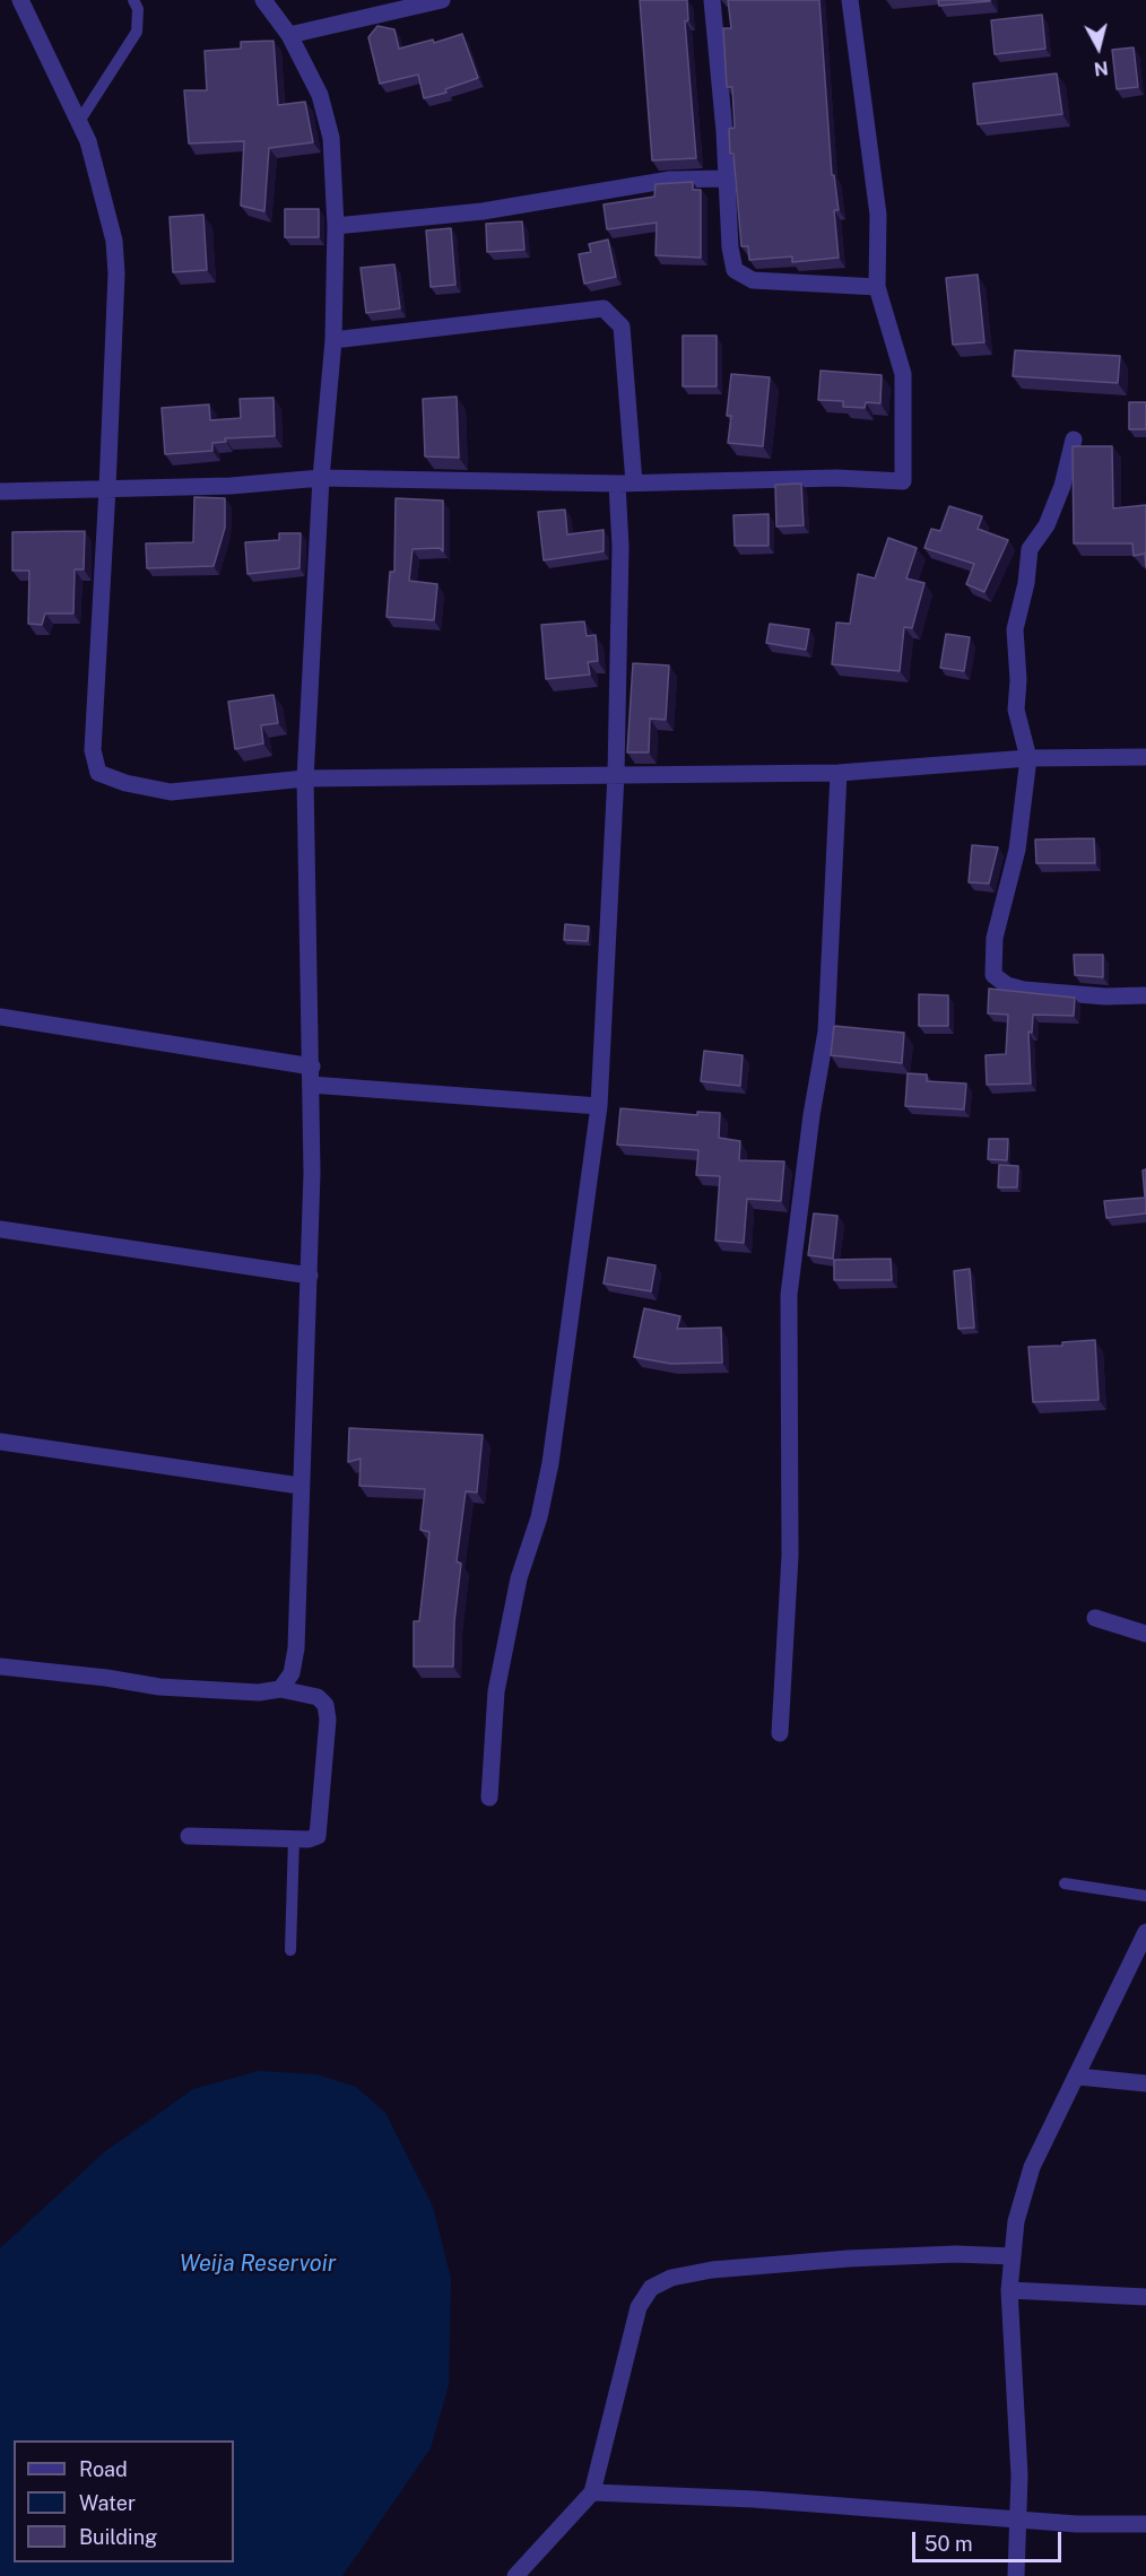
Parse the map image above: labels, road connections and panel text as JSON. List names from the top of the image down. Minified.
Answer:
{"water":["Weija Reservoir"],"legend":["Road","Water","Building"],"scale_bar":"50 m","north":"bottom"}
